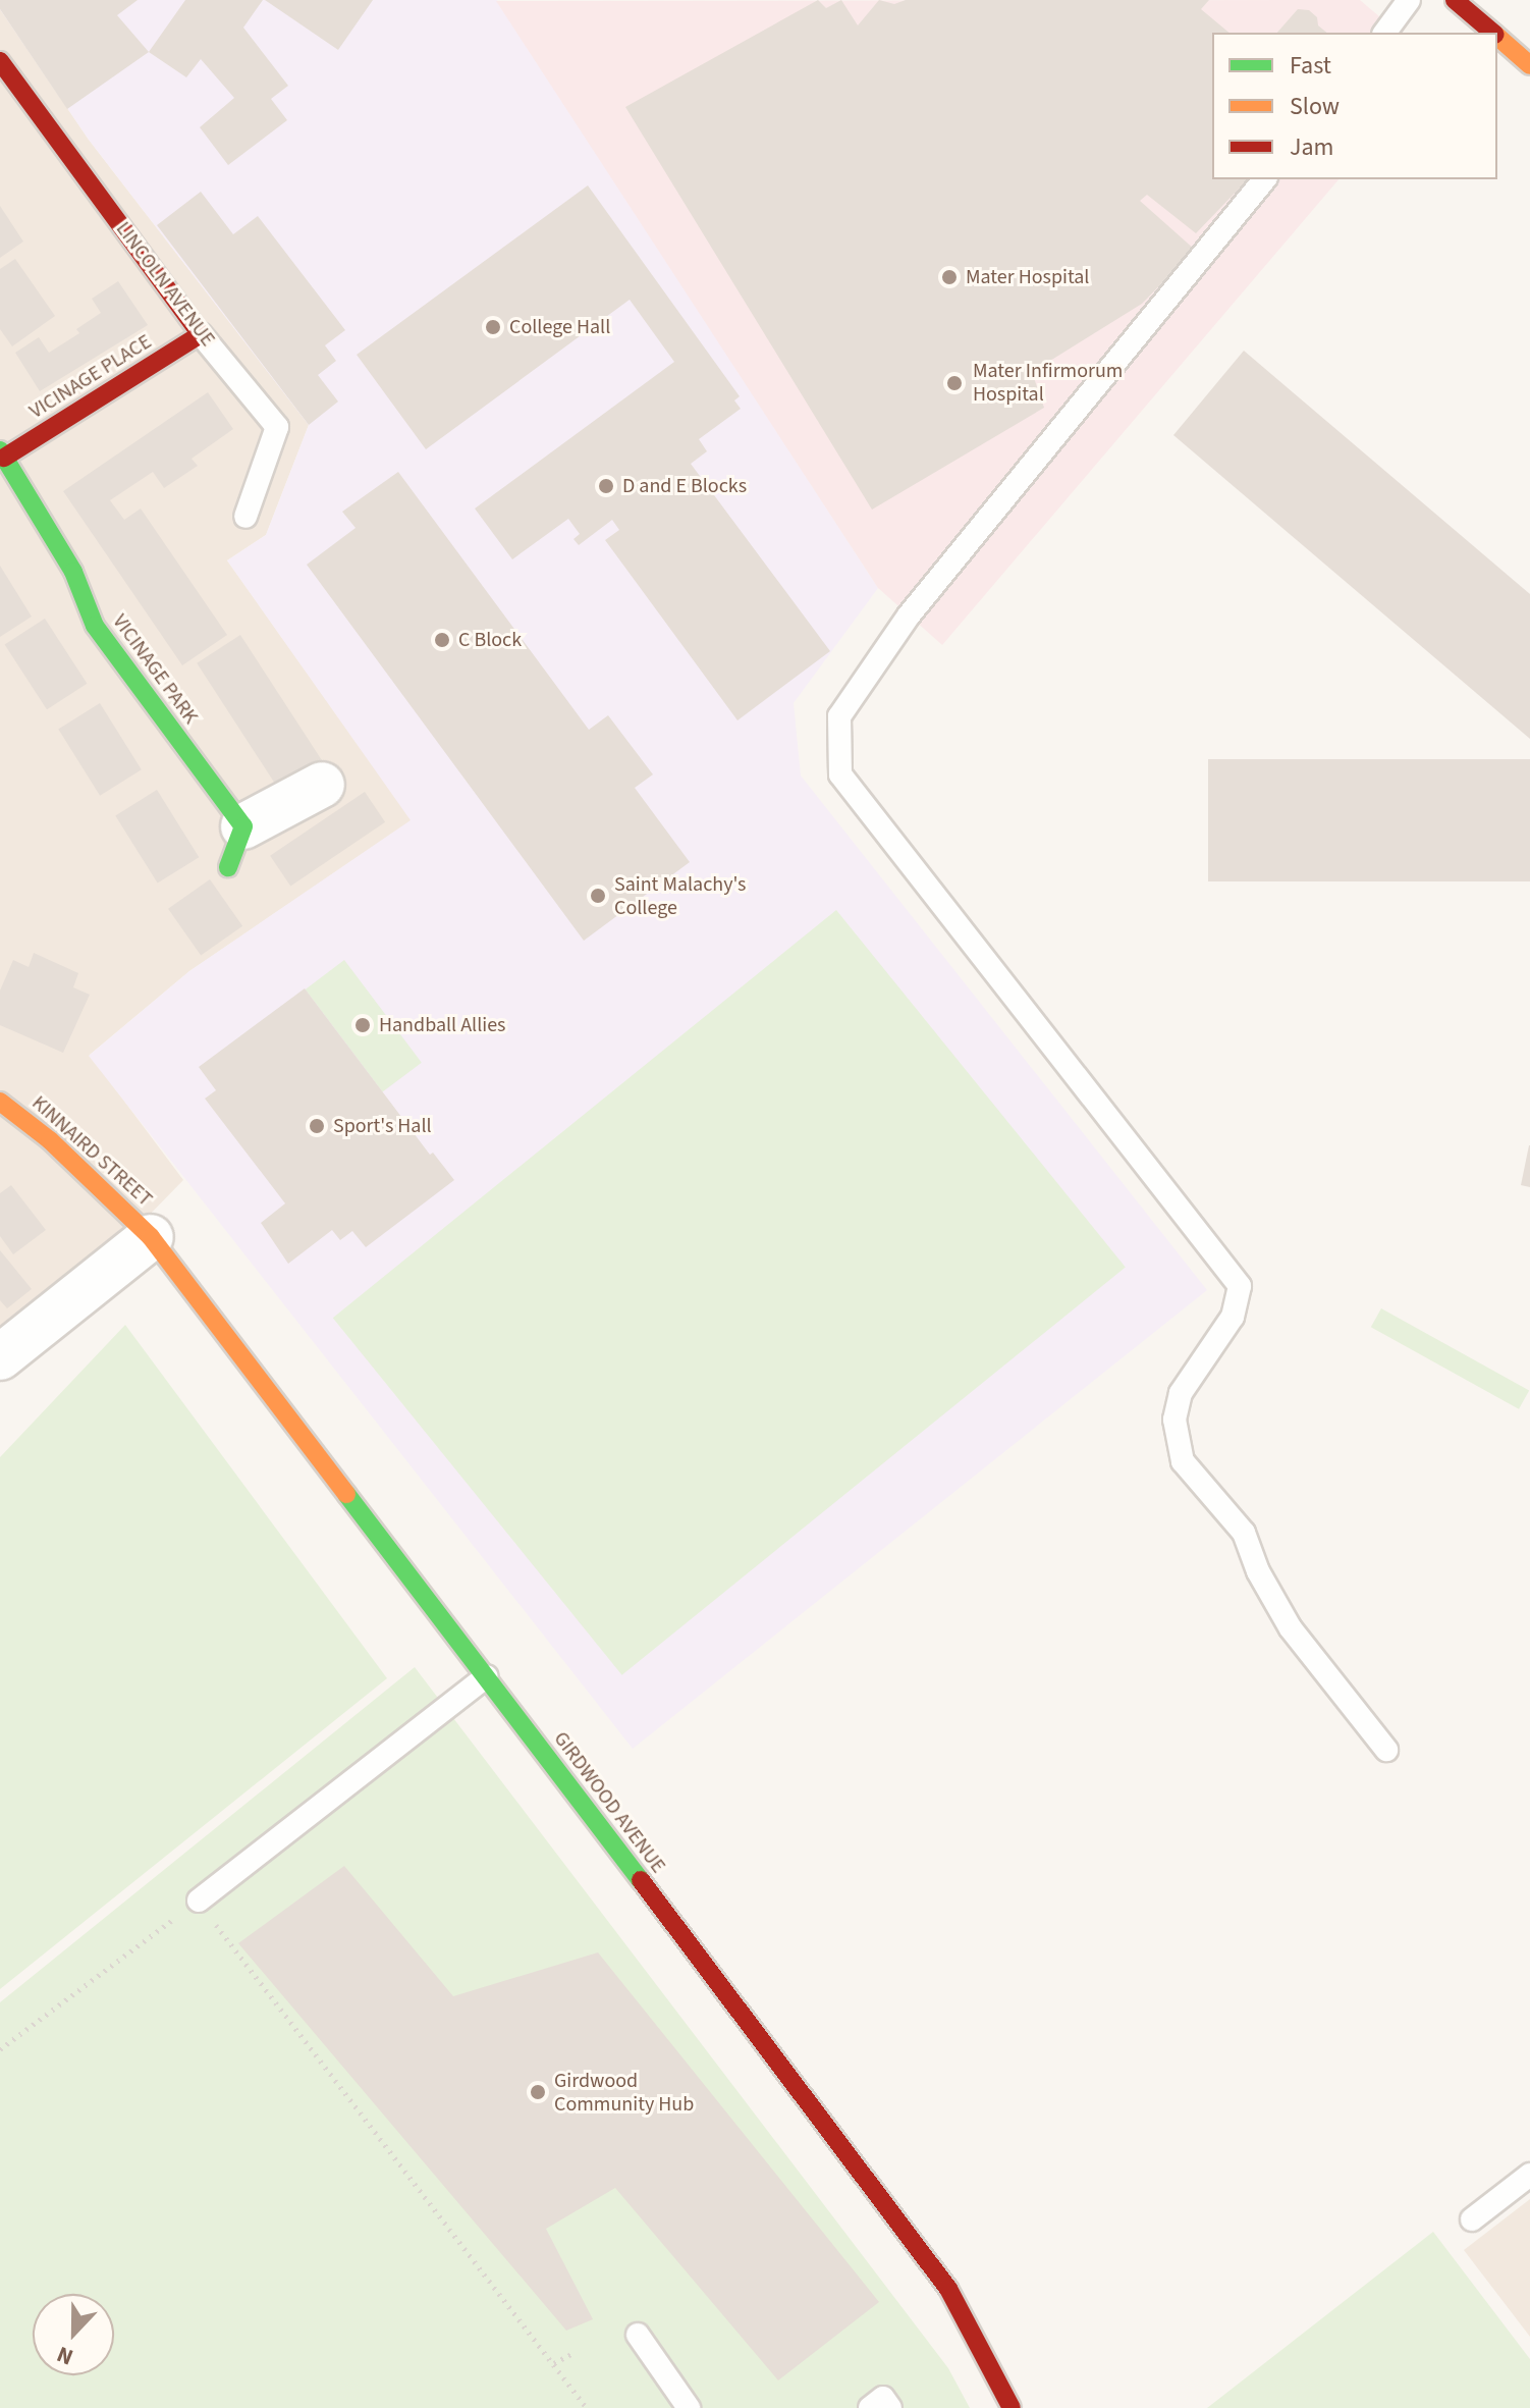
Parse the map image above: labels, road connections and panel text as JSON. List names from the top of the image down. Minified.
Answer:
{"streets":{"street":["LINCOLN AVENUE","VICINAGE PLACE","VICINAGE PARK","KINNAIRD STREET","GIRDWOOD AVENUE"]},"crossings":[["LINCOLN AVENUE","VICINAGE PLACE"],["VICINAGE PLACE","VICINAGE PARK"],["KINNAIRD STREET","GIRDWOOD AVENUE"]],"places":["Mater Hospital","College Hall","Mater Infirmorum Hospital","D and E Blocks","C Block","Saint Malachy's College","Handball Allies","Sport's Hall","Girdwood Community Hub"],"legend":["Fast","Slow","Jam"],"north":"bottom"}
